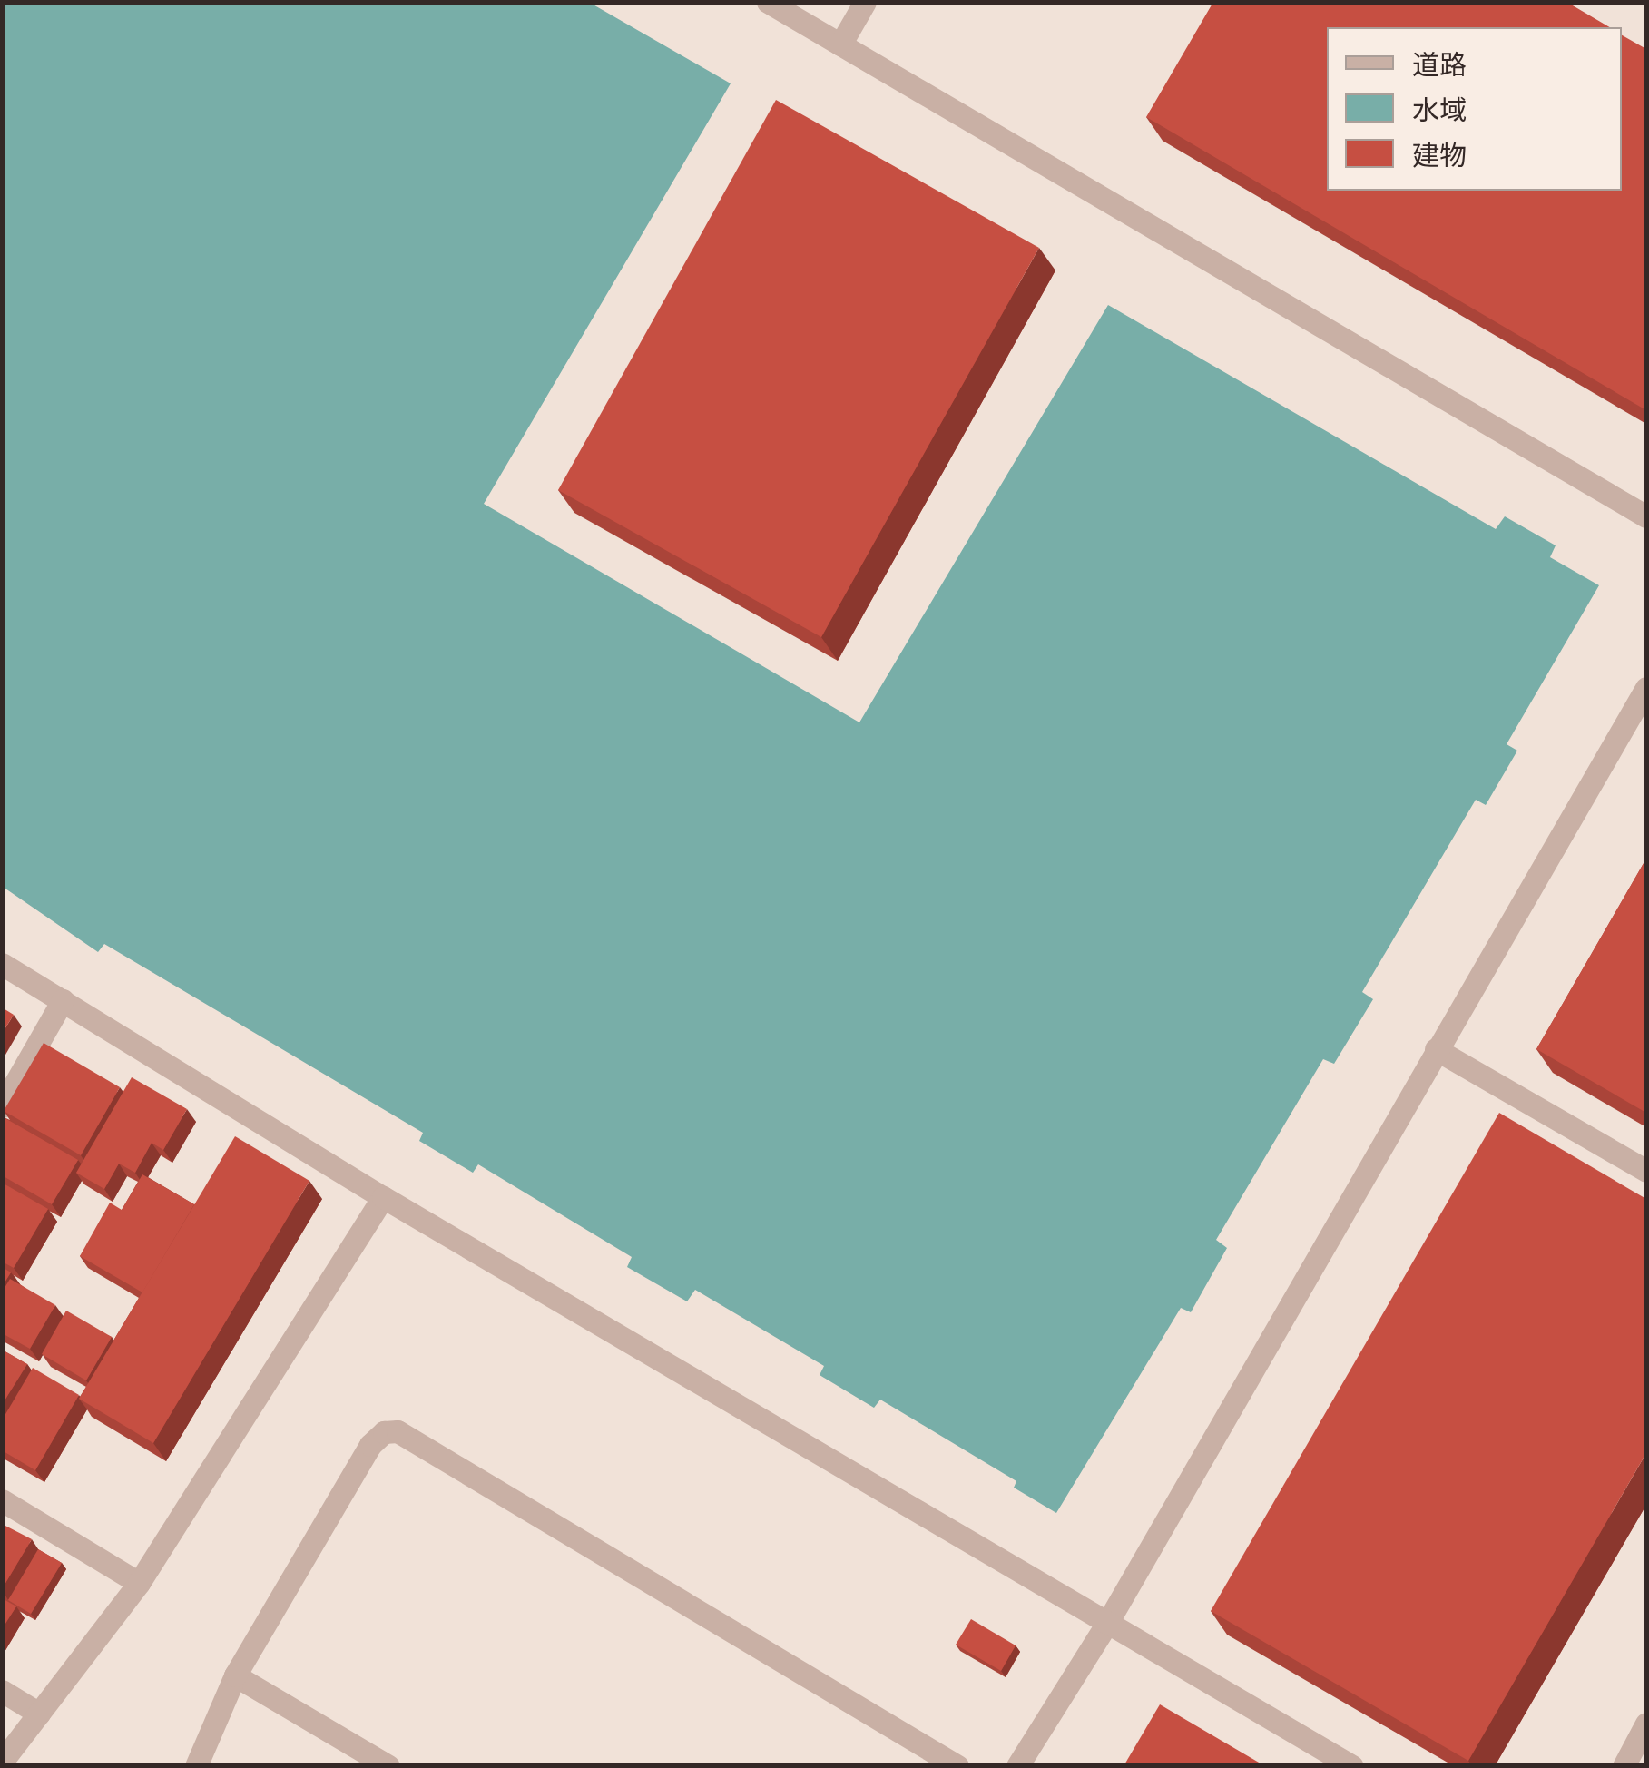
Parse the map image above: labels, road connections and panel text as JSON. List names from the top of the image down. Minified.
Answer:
{"legend":["道路","水域","建物"]}
